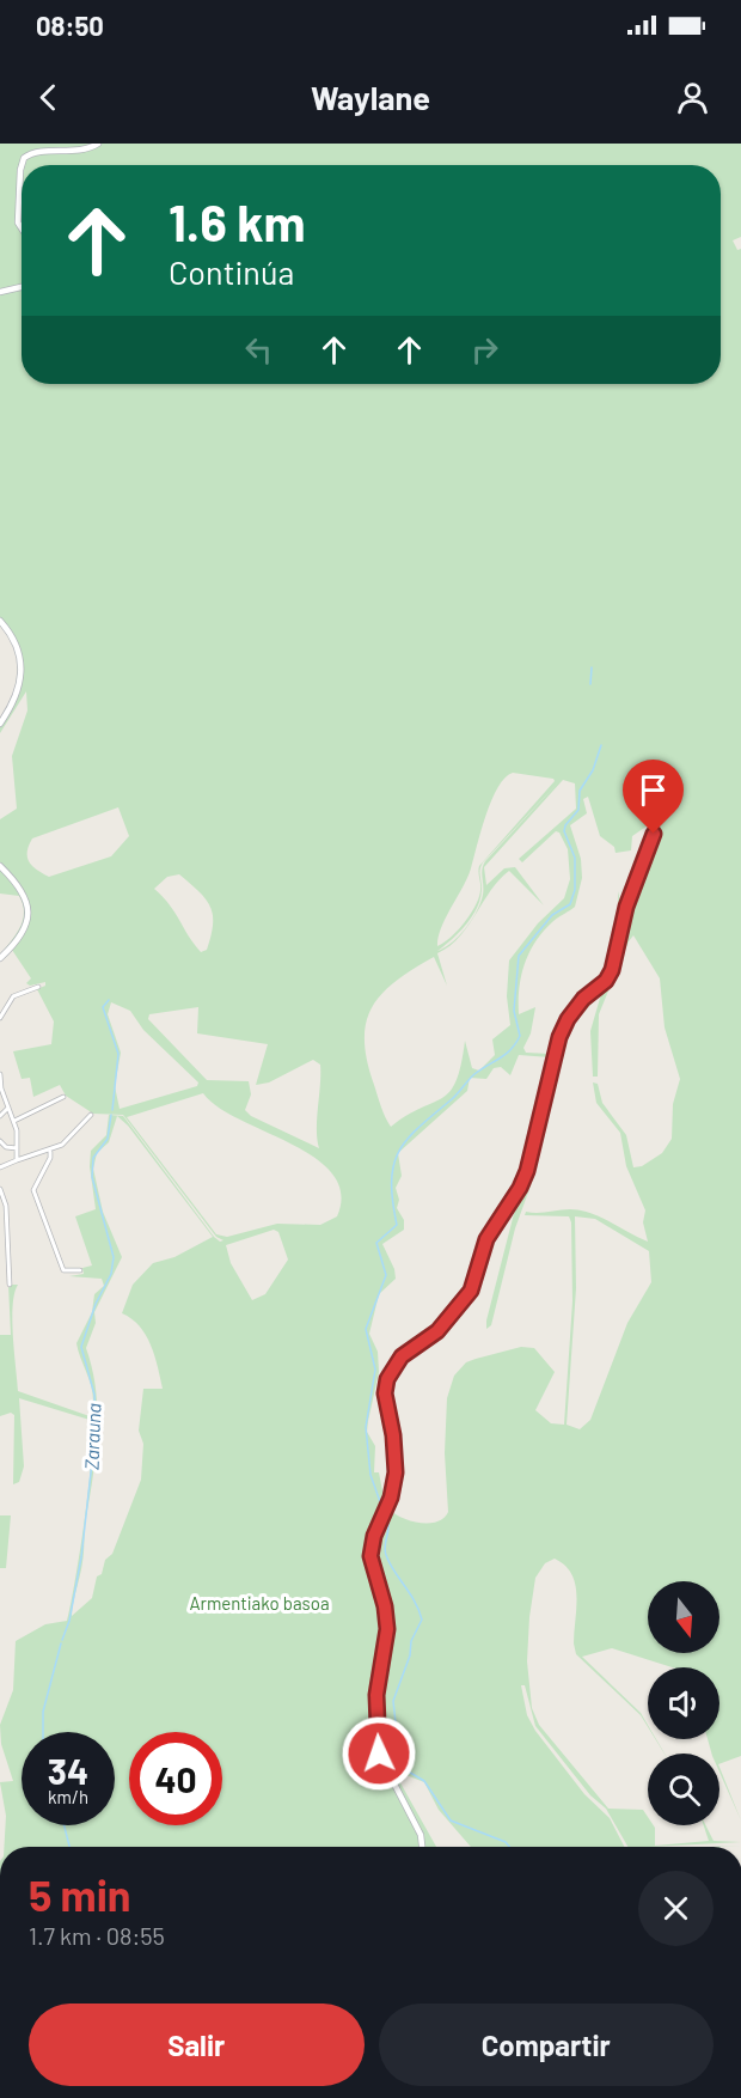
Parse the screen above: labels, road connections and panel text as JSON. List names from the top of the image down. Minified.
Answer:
{"water":["Zarauna"],"parks":["Armentiako basoa"],"north":"bottom","page":{"status":"08:50","header":"Waylane","turn":["1.6 km","Continúa"],"speed":"34 km/h","limit":"40","heading":["5 min","1.7 km · 08:55"],"buttons":["Salir","Compartir"]}}
